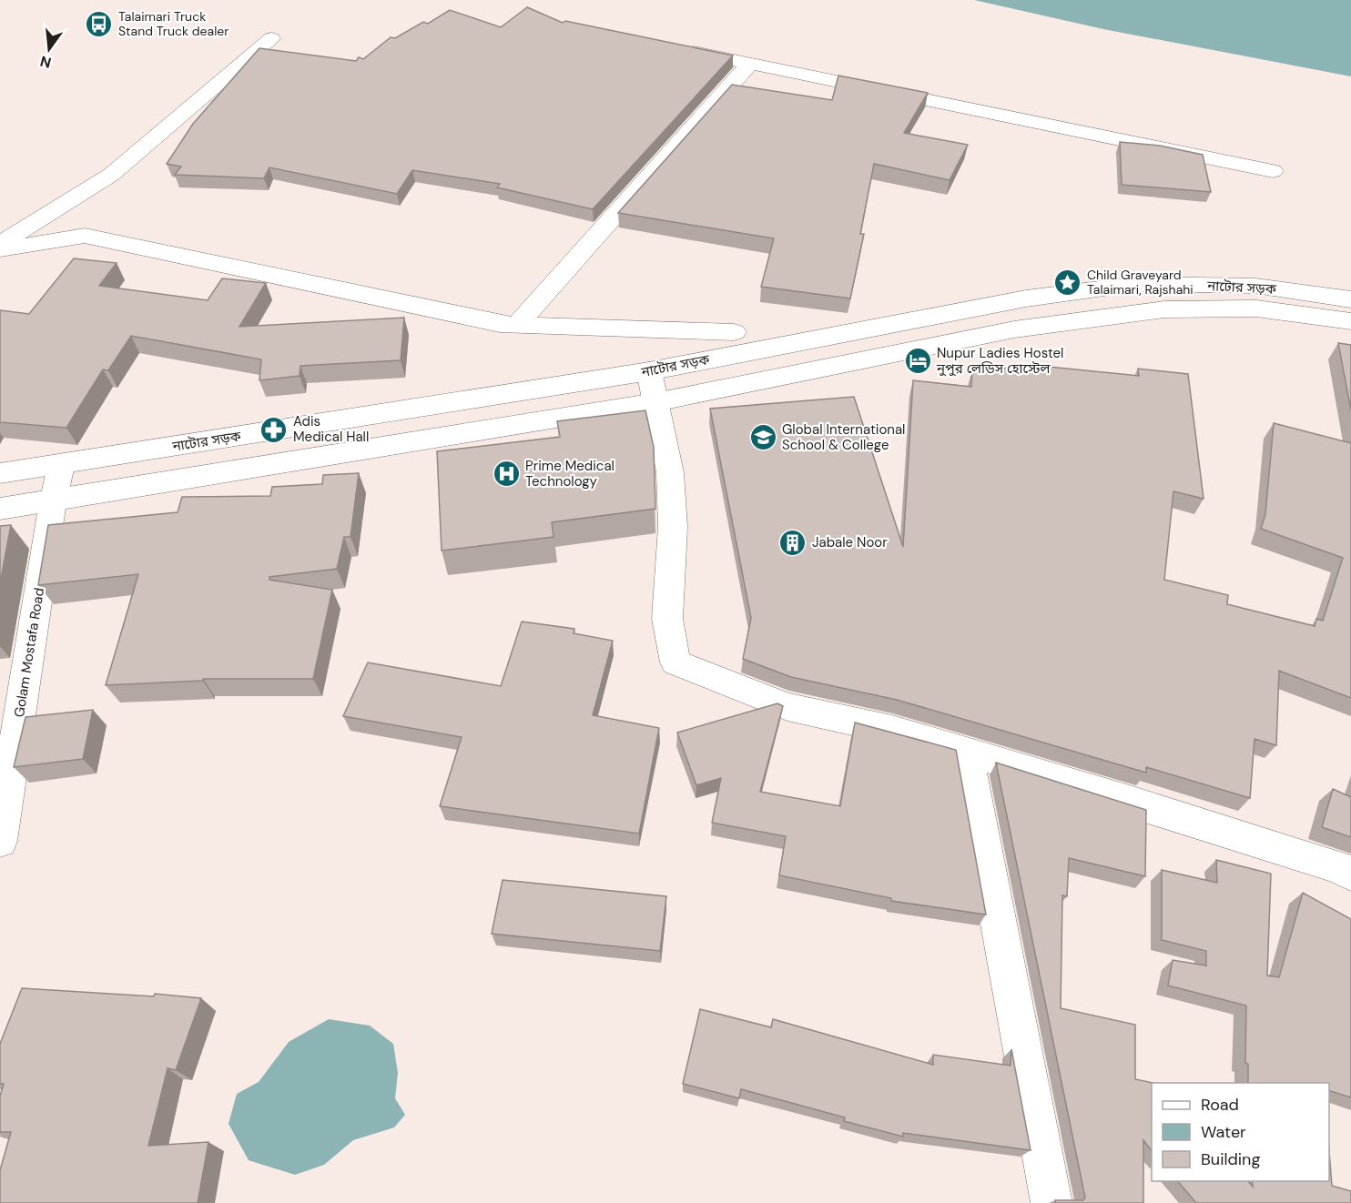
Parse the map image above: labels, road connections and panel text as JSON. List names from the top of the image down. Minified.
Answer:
{"streets":{"main road":["নাটোর সড়ক","Golam Mostafa Road"]},"crossings":[["নাটোর সড়ক","Golam Mostafa Road"]],"places":{"bus stop":["Talaimari Truck Stand Truck dealer"],"place":["Child Graveyard Talaimari, Rajshahi"],"hotel":["Nupur Ladies Hostel নুপুর লেডিস হোস্টেল"],"pharmacy":["Adis Medical Hall"],"school or university":["Global International School & College"],"hospital":["Prime Medical Technology"],"building":["Jabale Noor"]},"legend":["Road","Water","Building"],"north":"bottom"}
